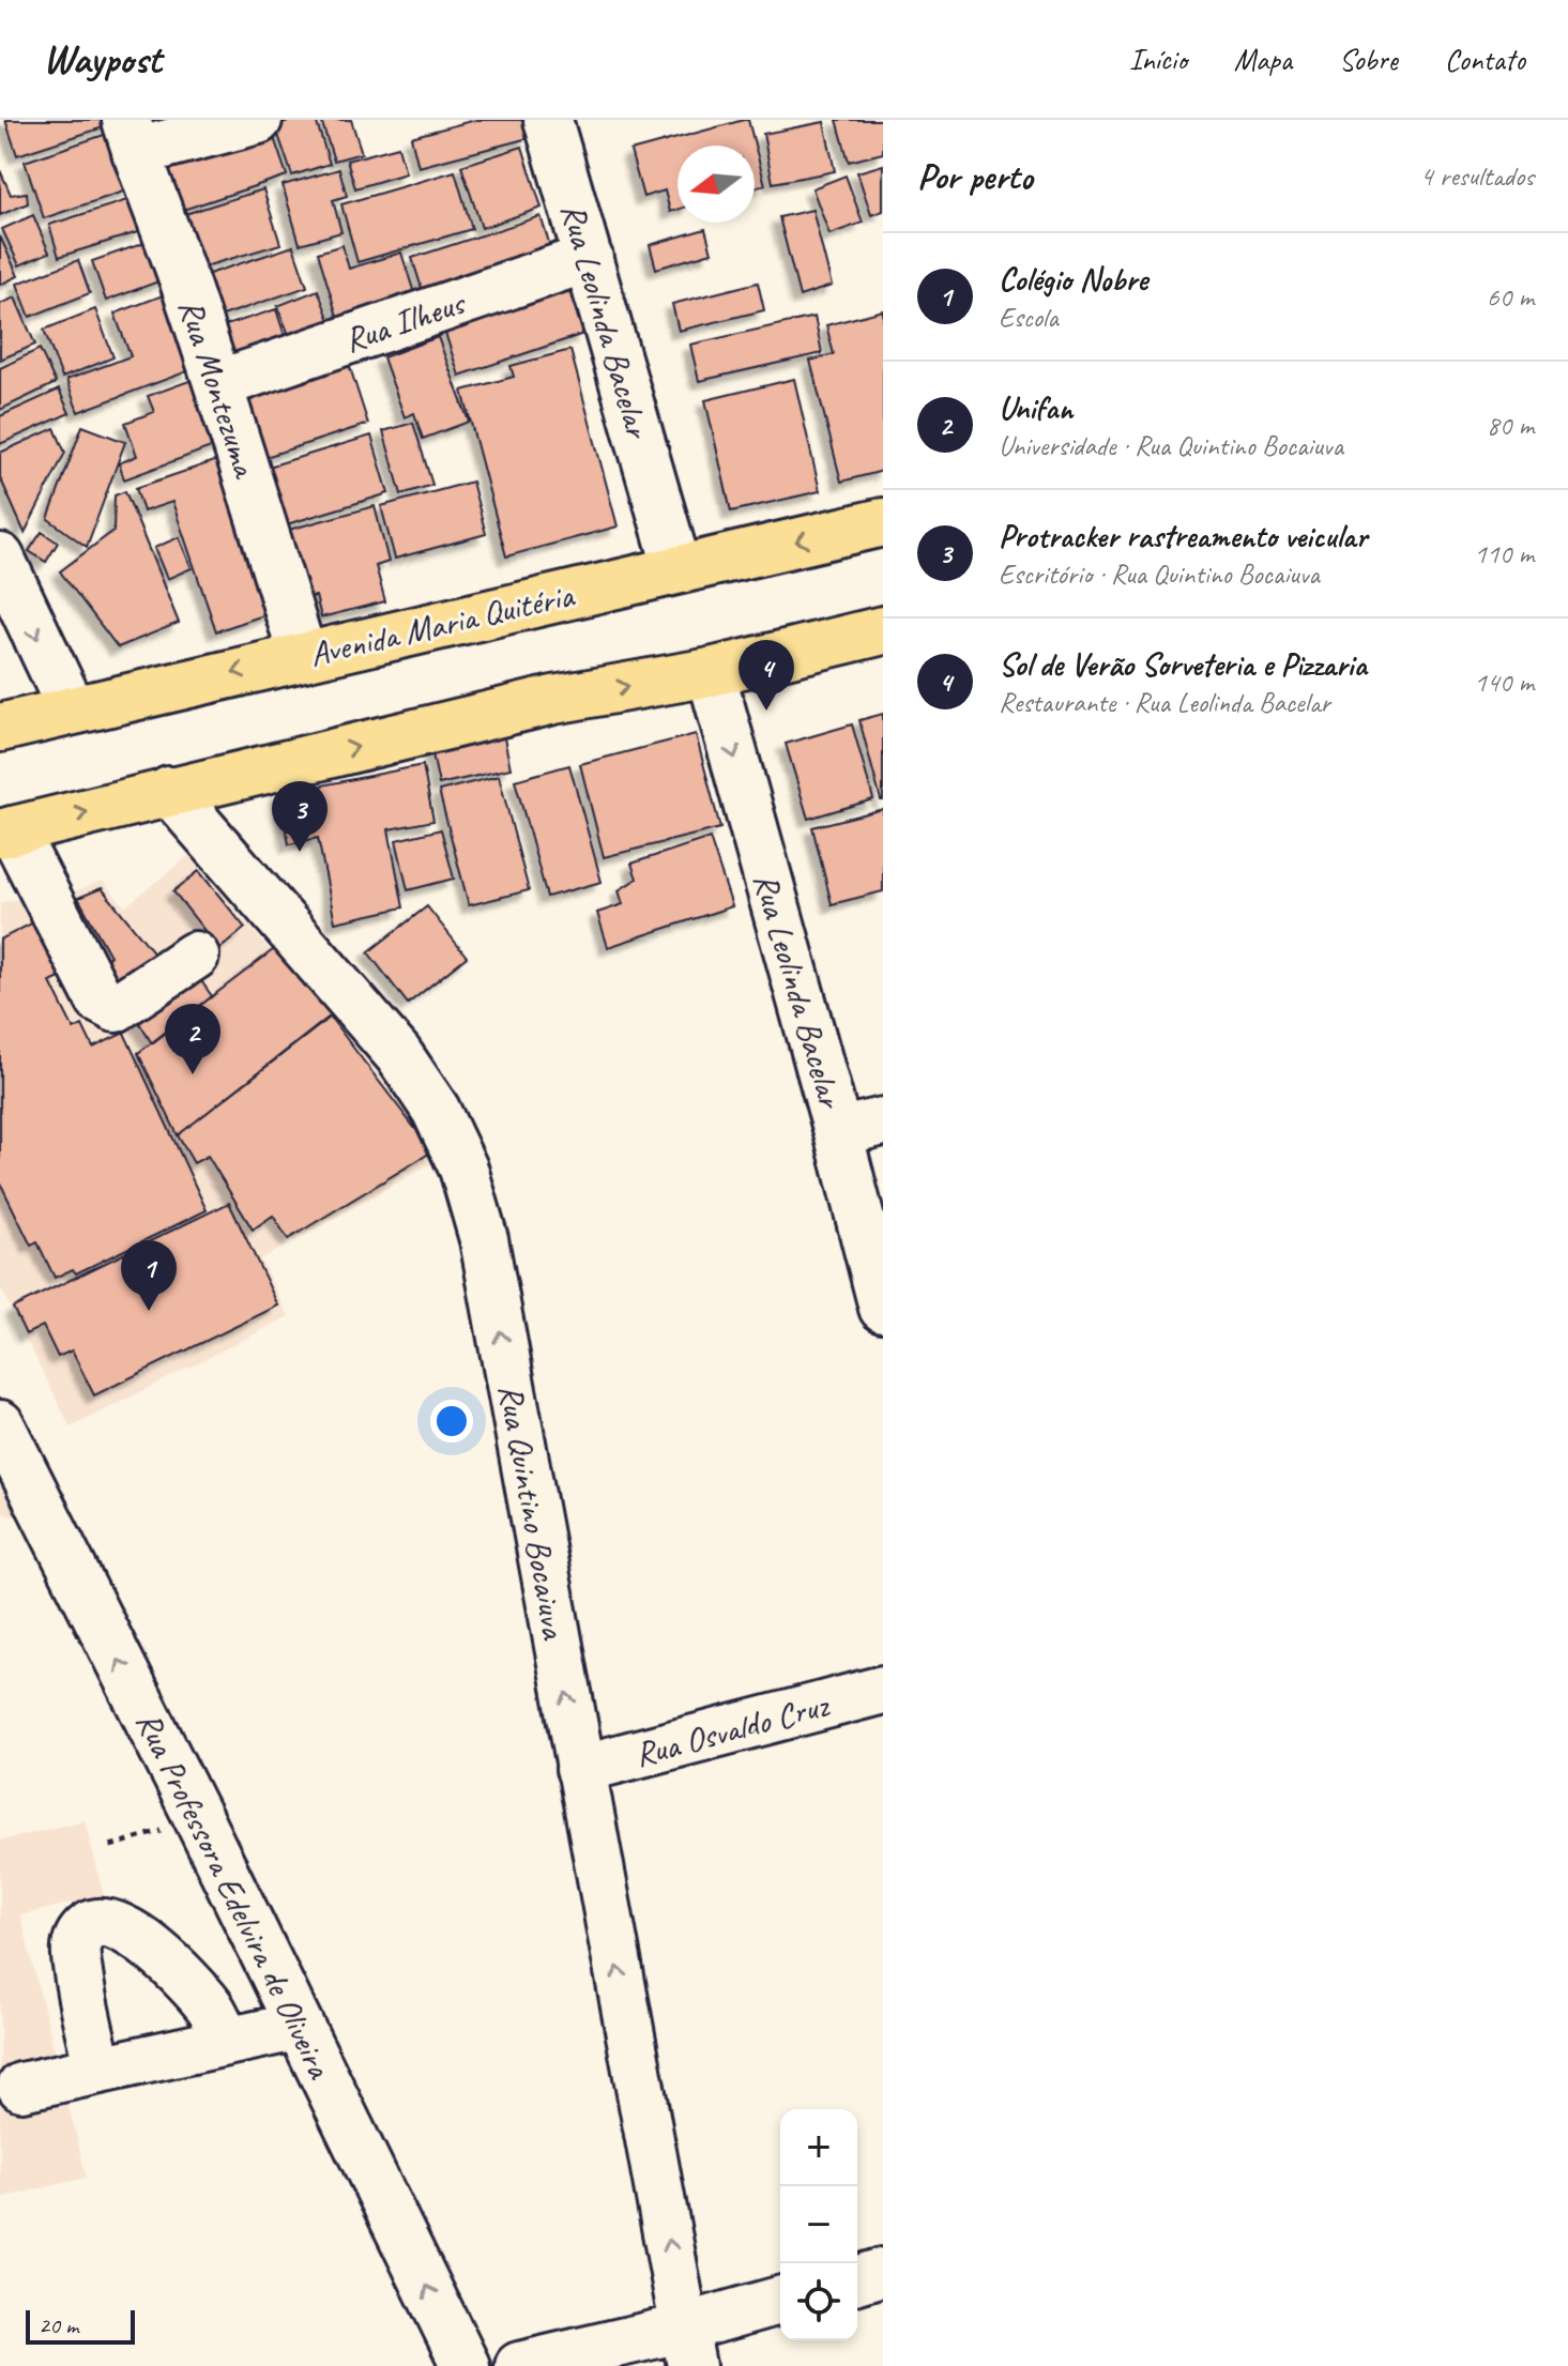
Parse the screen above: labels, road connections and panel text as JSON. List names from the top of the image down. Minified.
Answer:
{"streets":{"main road":["Avenida Maria Quitéria"],"street":["Rua Leolinda Bacelar","Rua Ilheus","Rua Montezuma","Rua Quintino Bocaiuva","Rua Osvaldo Cruz","Rua Professora Edelvira de Oliveira"]},"crossings":[["Rua Leolinda Bacelar","Rua Ilheus"],["Rua Leolinda Bacelar","Avenida Maria Quitéria"],["Rua Ilheus","Rua Montezuma"],["Rua Montezuma","Avenida Maria Quitéria"],["Rua Quintino Bocaiuva","Rua Osvaldo Cruz"]],"one_way":["Rua Leolinda Bacelar","Rua Quintino Bocaiuva","Rua Professora Edelvira de Oliveira"],"scale_bar":"20 m","north":"left","page":{"header":"Waypost","nav":["Início","Mapa","Sobre","Contato"],"heading":["Por perto","4 resultados"],"list":[{"mark":"1","name":"Colégio Nobre","note":"Escola","value":"60 m"},{"mark":"2","name":"Unifan","note":"Universidade · Rua Quintino Bocaiuva","value":"80 m"},{"mark":"3","name":"Protracker rastreamento veicular","note":"Escritório · Rua Quintino Bocaiuva","value":"110 m"},{"mark":"4","name":"Sol de Verão Sorveteria e Pizzaria","note":"Restaurante · Rua Leolinda Bacelar","value":"140 m"}],"pins":["4","3","2","1"],"map_buttons":["+","−"],"scale":"20 m"}}
